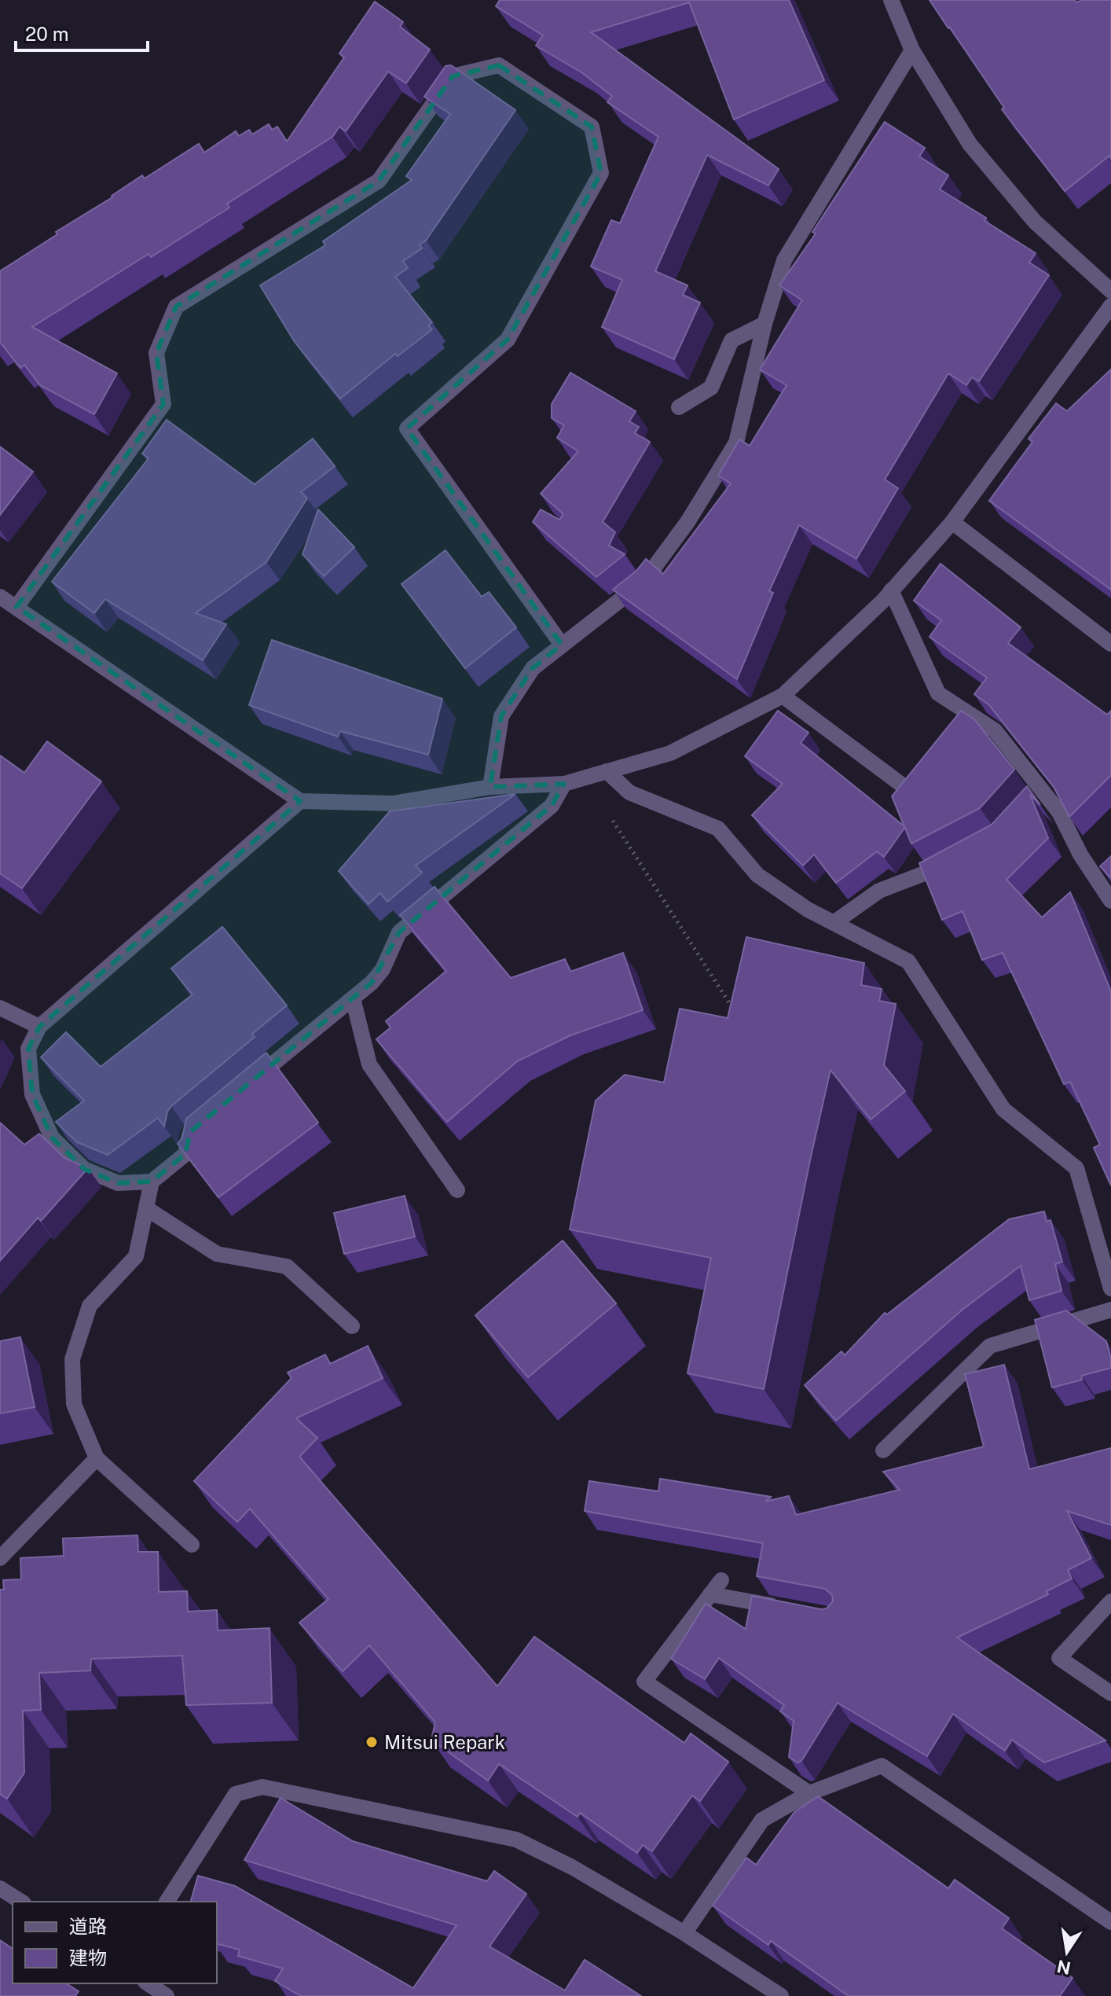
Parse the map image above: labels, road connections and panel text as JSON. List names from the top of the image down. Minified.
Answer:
{"places":["Mitsui Repark"],"legend":["道路","建物"],"scale_bar":"20 m","north":"bottom"}
